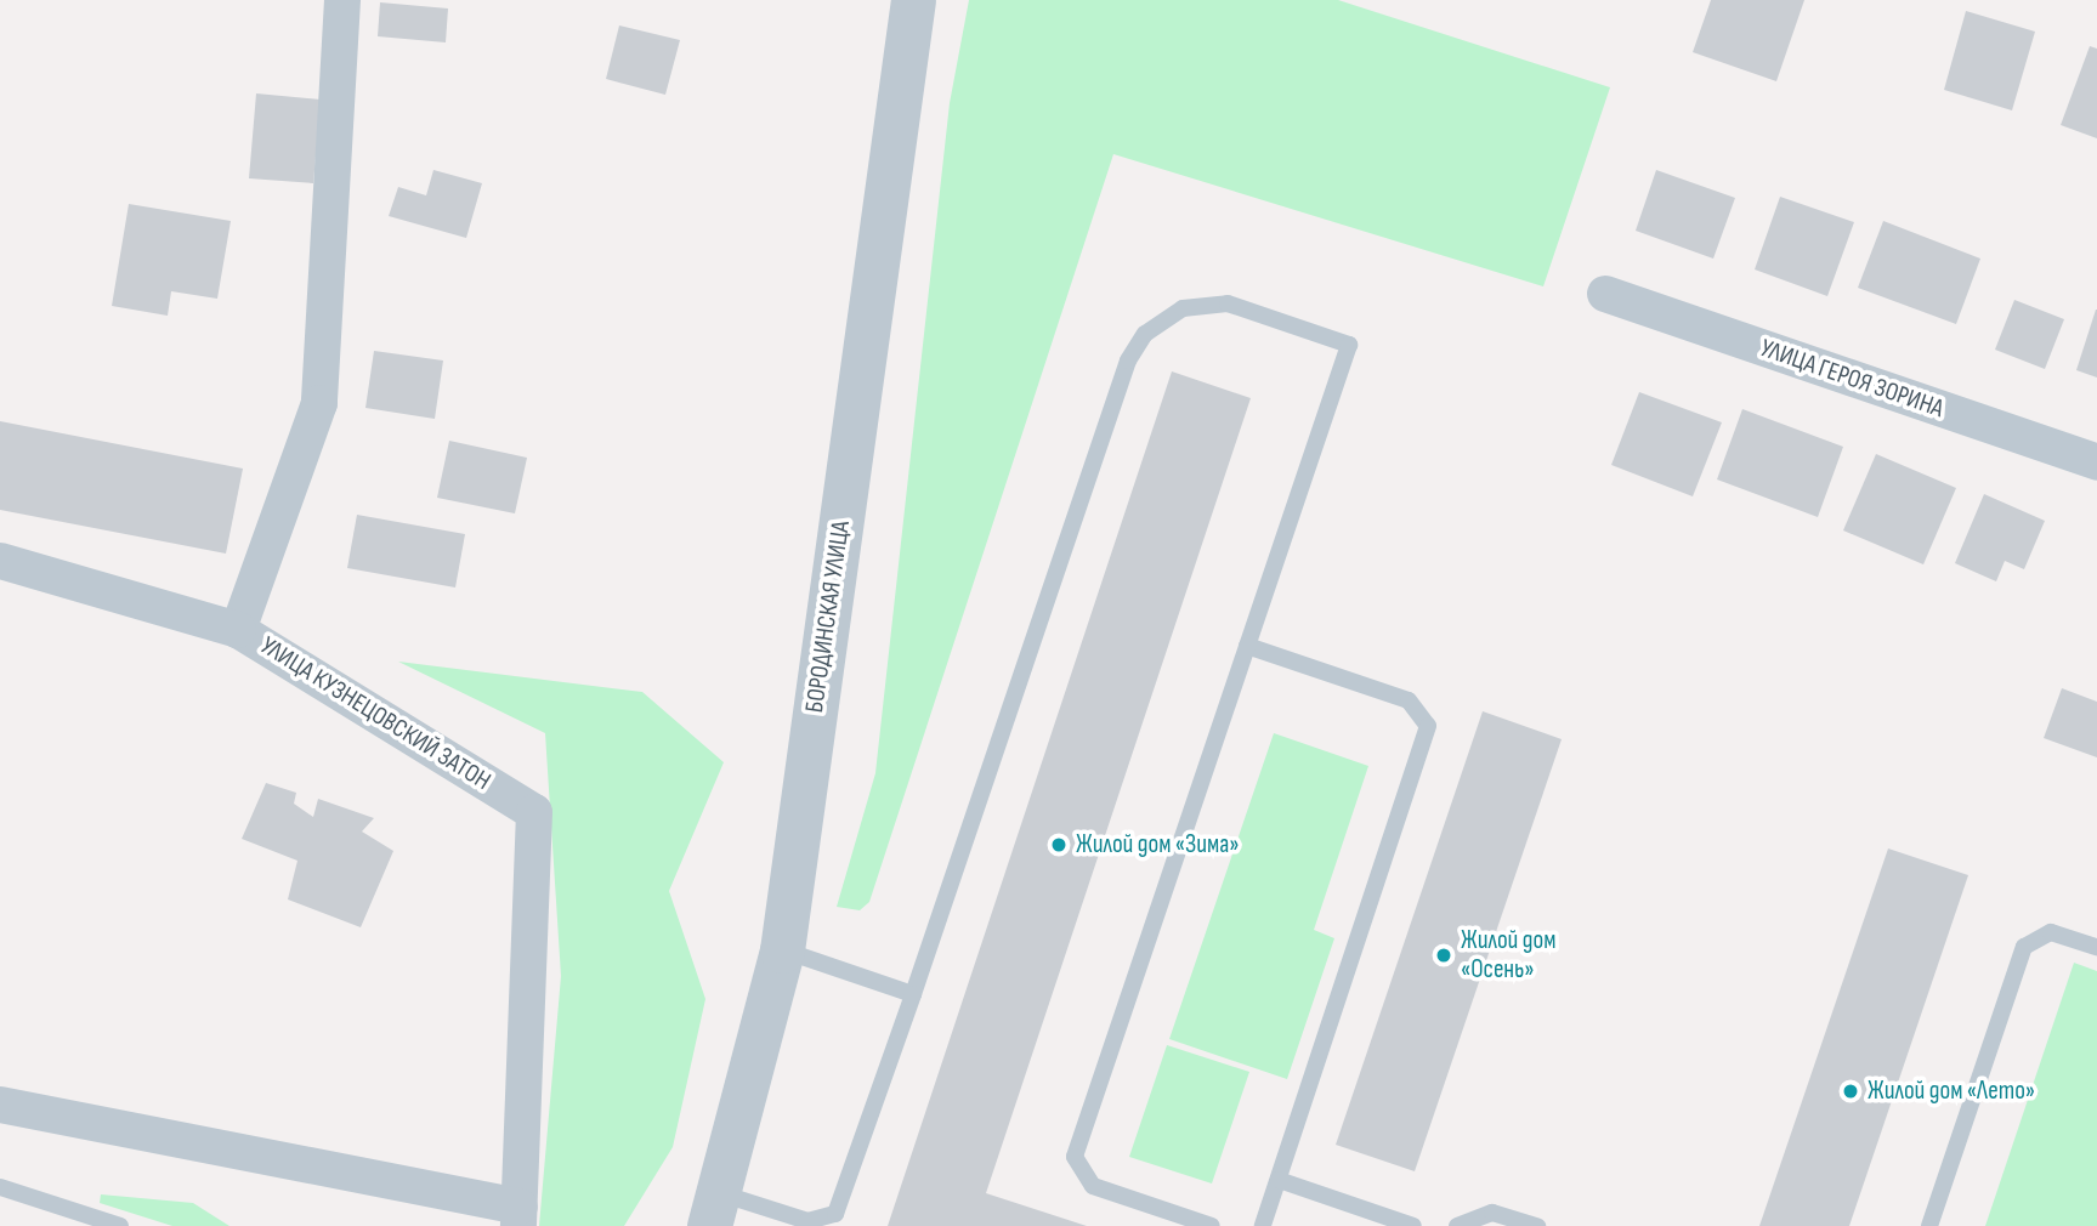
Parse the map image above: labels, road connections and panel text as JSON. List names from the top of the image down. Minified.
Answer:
{"streets":{"street":["УЛИЦА ГЕРОЯ ЗОРИНА","БОРОДИНСКАЯ УЛИЦА","УЛИЦА КУЗНЕЦОВСКИЙ ЗАТОН"]},"places":["Жилой дом «Зима»","Жилой дом «Осень»","Жилой дом «Лето»"]}
